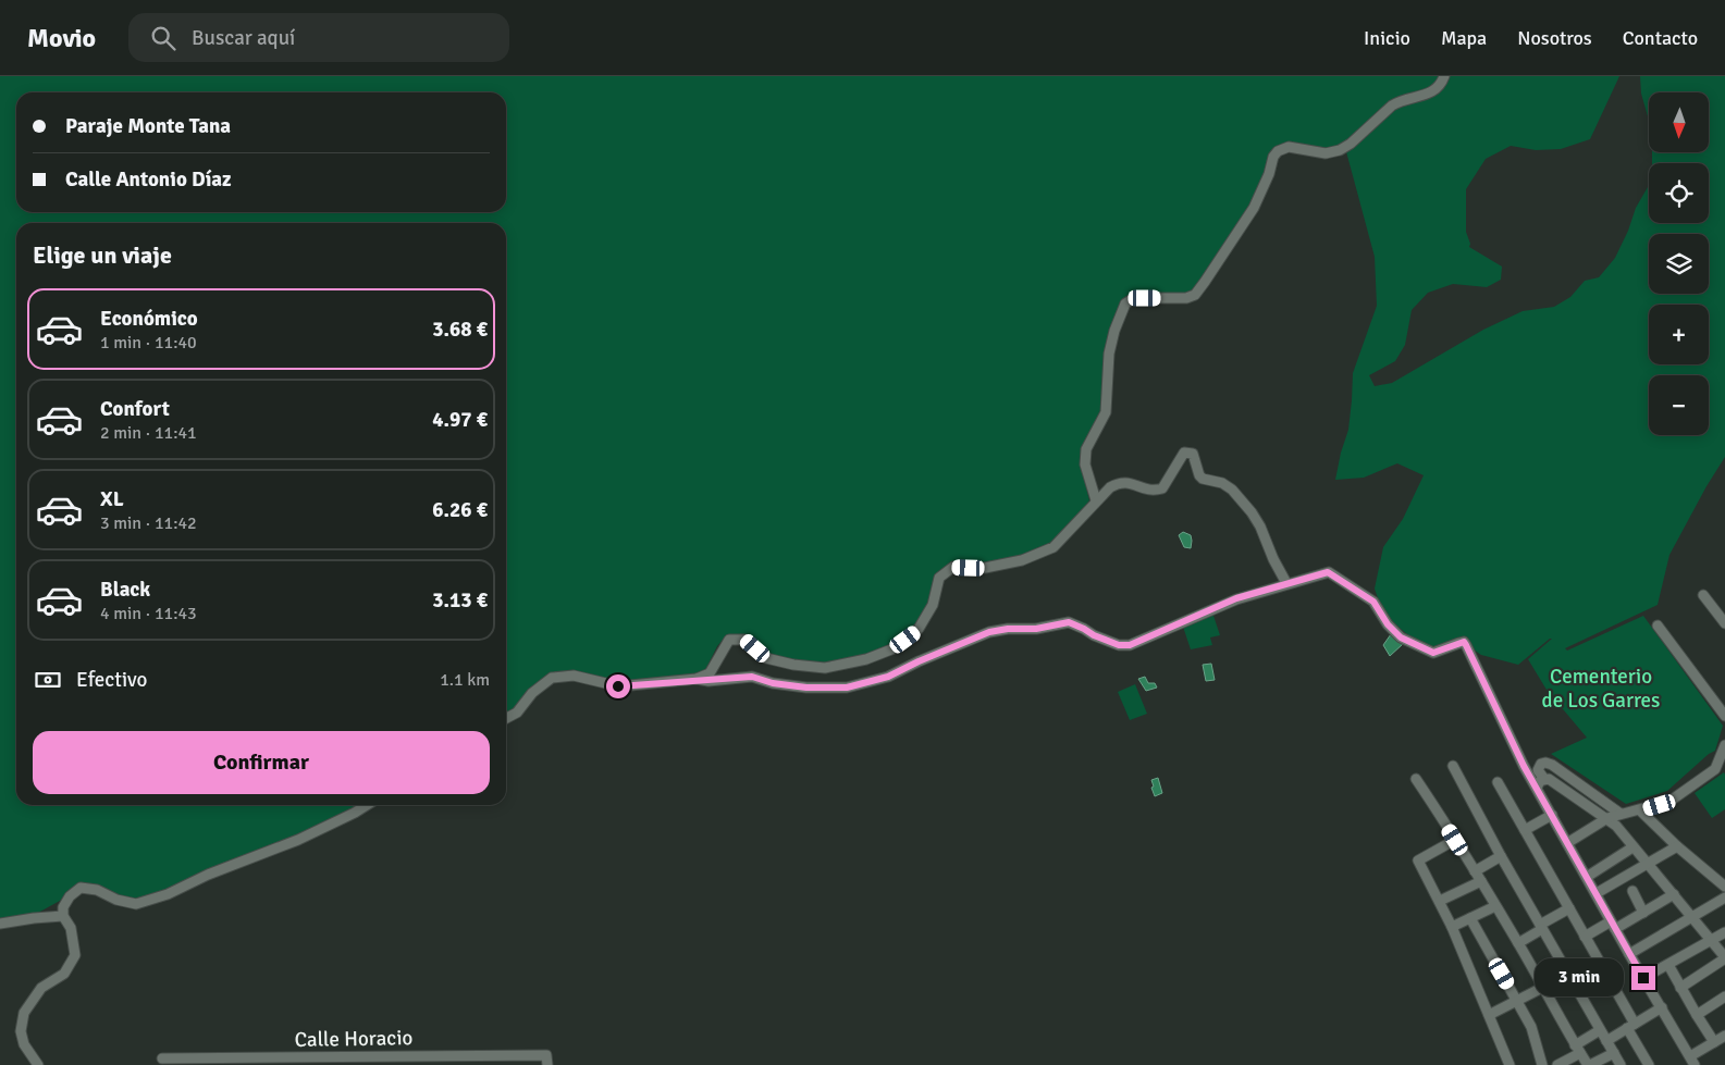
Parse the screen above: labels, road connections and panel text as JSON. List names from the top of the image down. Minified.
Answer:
{"streets":{"street":["Calle Horacio"]},"parks":["Cementerio de Los Garres"],"north":"bottom","page":{"header":"Movio","search":"Buscar aquí","nav":["Inicio","Mapa","Nosotros","Contacto"],"map_buttons":["+","−"],"banner":["Paraje Monte Tana","Calle Antonio Díaz"],"heading":"Elige un viaje","list":[{"name":"Económico","note":"1 min · 11:40","value":"3.68 €"},{"name":"Confort","note":"2 min · 11:41","value":"4.97 €"},{"name":"XL","note":"3 min · 11:42","value":"6.26 €"},{"name":"Black","note":"4 min · 11:43","value":"3.13 €"}],"pay":["Efectivo","1.1 km"],"buttons":"Confirmar","bubble":"3 min"}}
